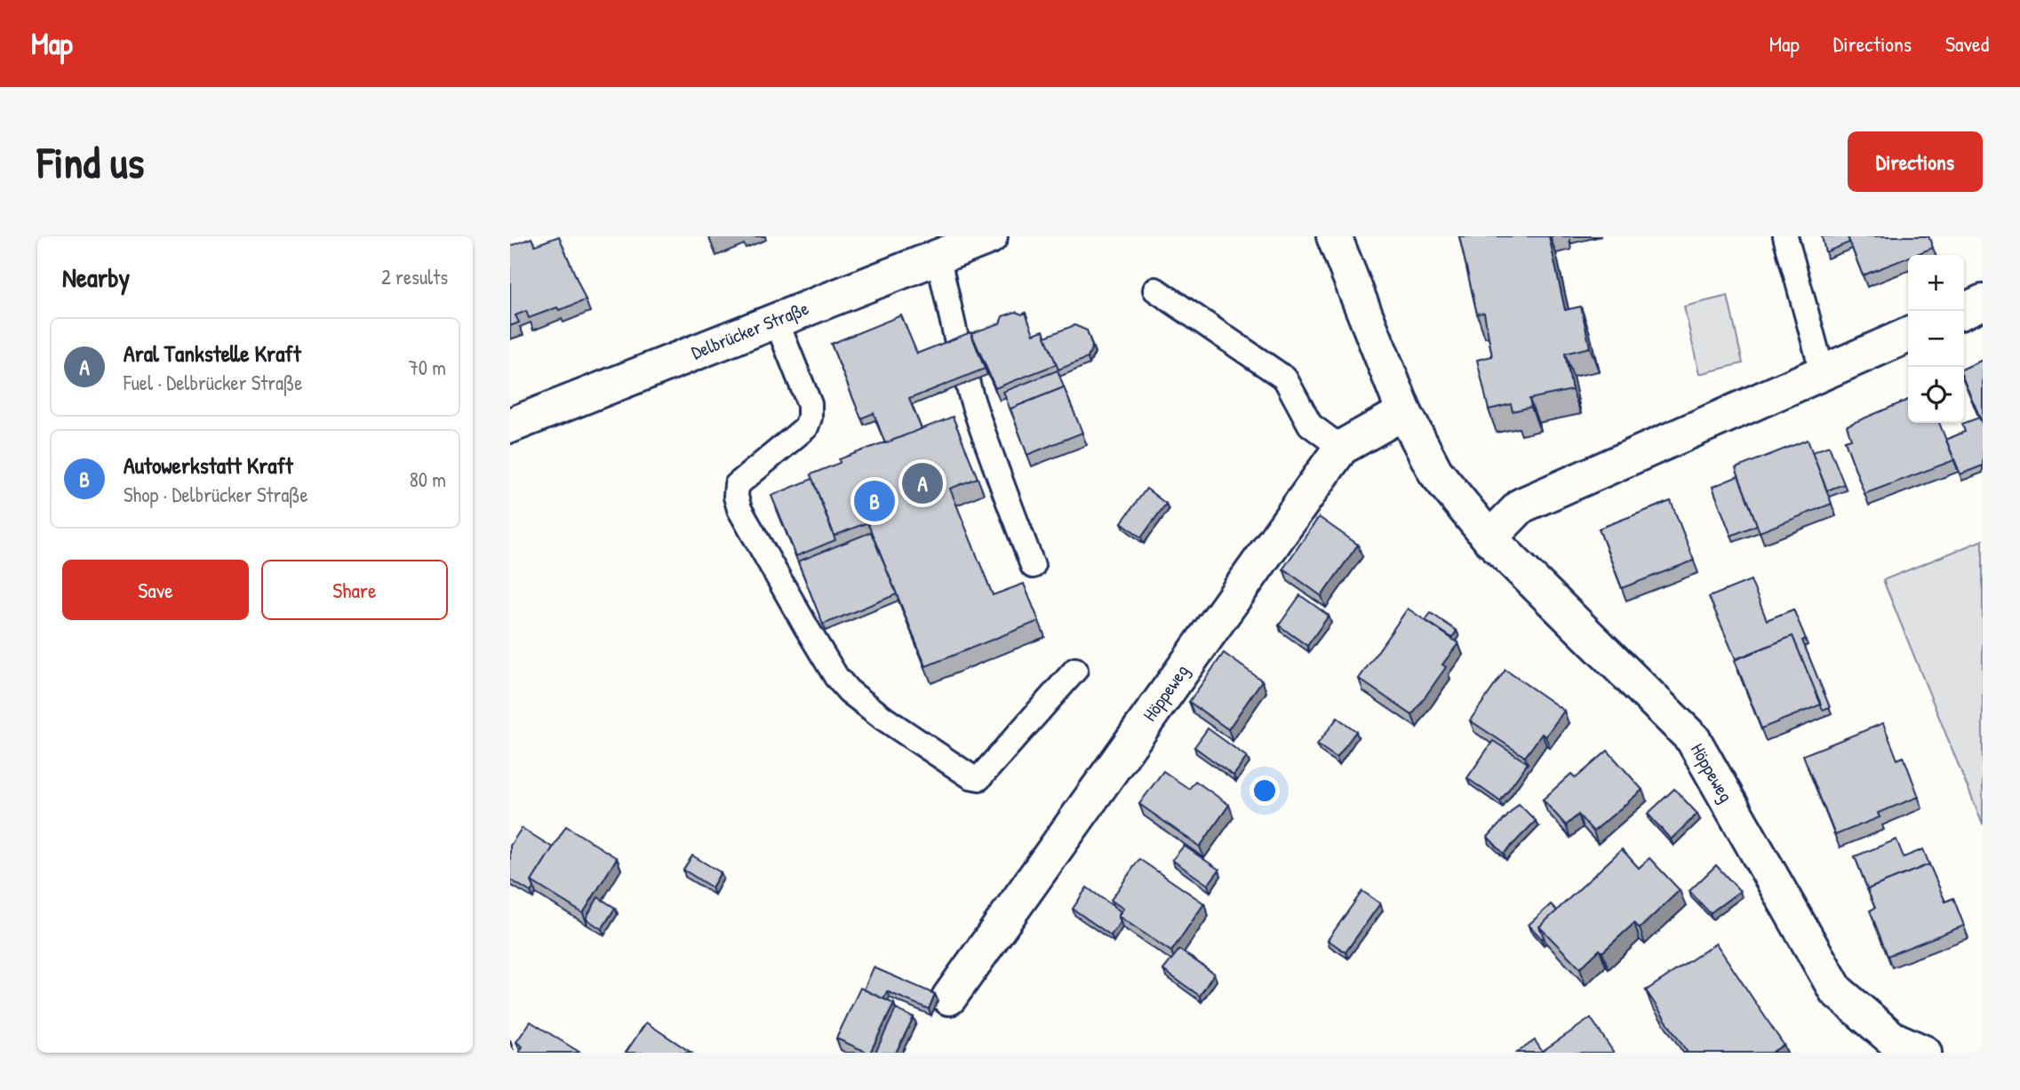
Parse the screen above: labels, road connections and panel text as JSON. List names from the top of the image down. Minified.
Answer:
{"streets":{"street":["Delbrücker Straße","Höppeweg"]},"page":{"header":"Map","nav":["Map","Directions","Saved"],"buttons":["Directions",["Save","Share"]],"title":"Find us","heading":["Nearby","2 results"],"map_buttons":["+","−"],"list":[{"mark":"A","name":"Aral Tankstelle Kraft","note":"Fuel · Delbrücker Straße","value":"70 m"},{"mark":"B","name":"Autowerkstatt Kraft","note":"Shop · Delbrücker Straße","value":"80 m"}],"pins":["A","B"]}}
